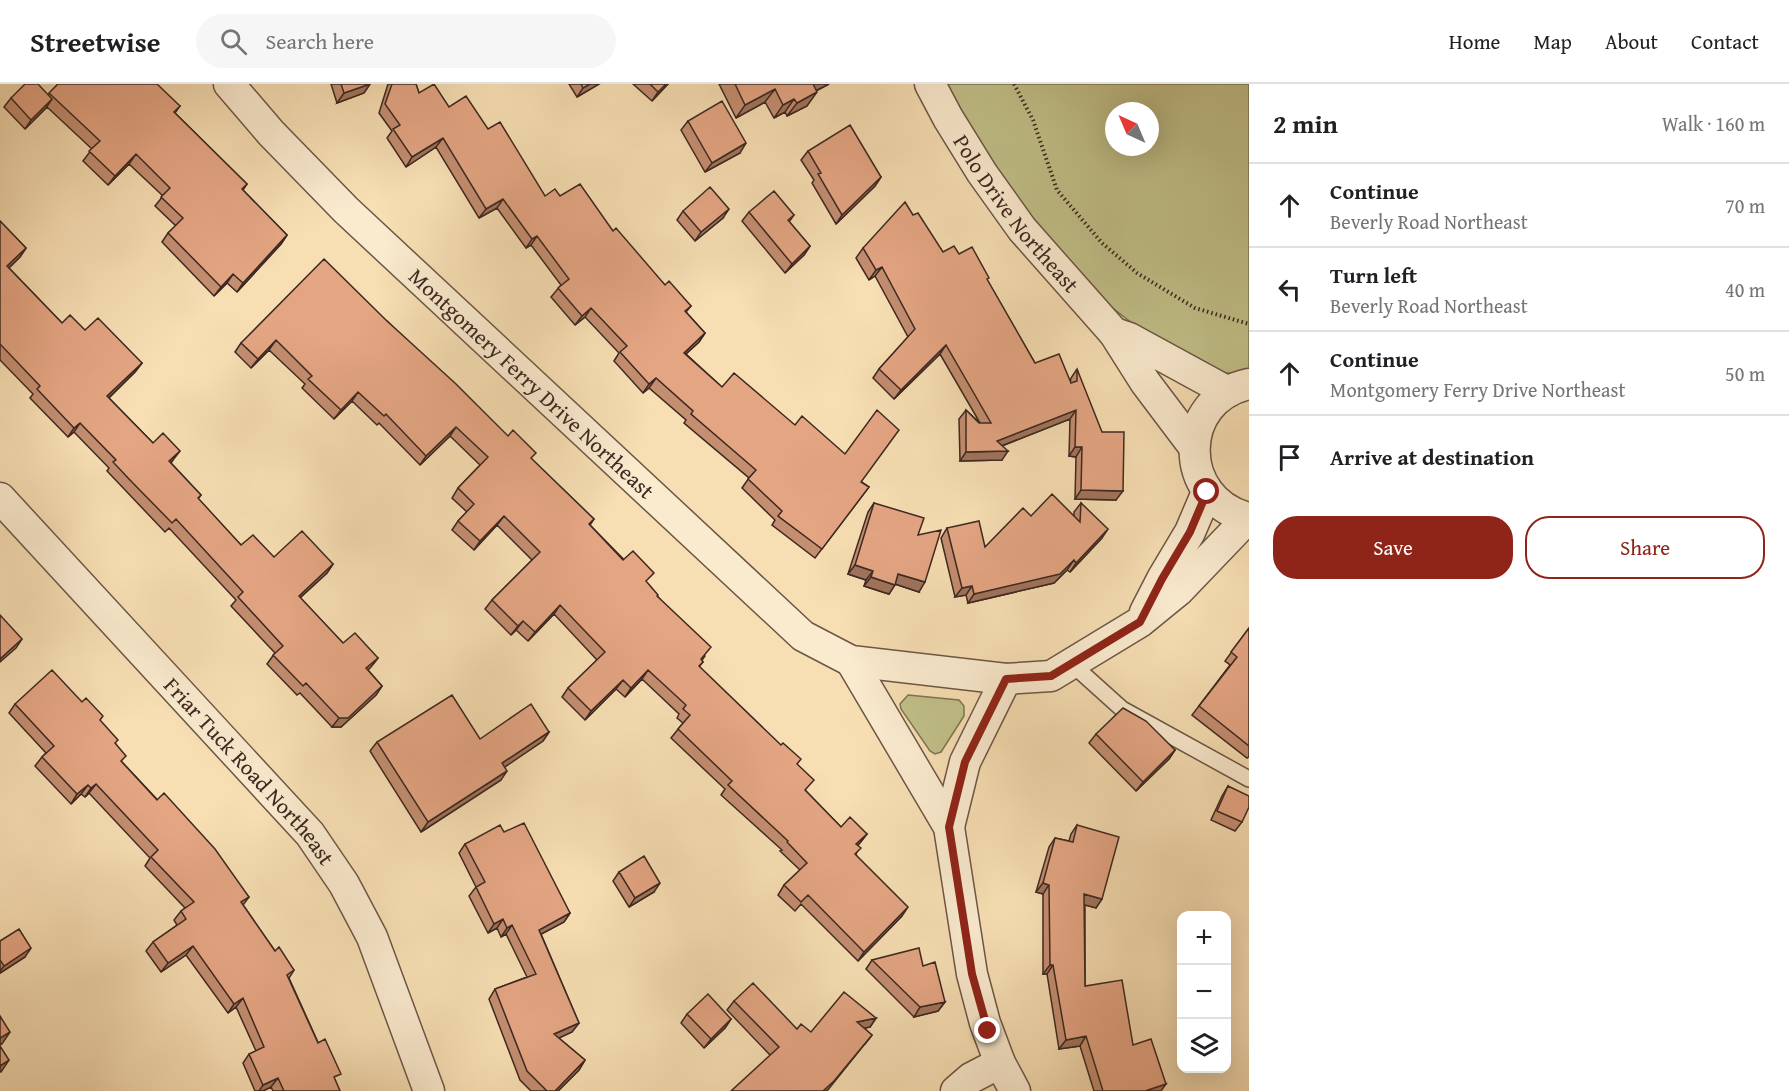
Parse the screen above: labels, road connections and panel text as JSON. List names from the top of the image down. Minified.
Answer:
{"streets":{"street":["Polo Drive Northeast","Montgomery Ferry Drive Northeast","Friar Tuck Road Northeast"]},"north":"top left","page":{"header":"Streetwise","search":"Search here","nav":["Home","Map","About","Contact"],"heading":["2 min","Walk · 160 m"],"list":[["Continue","Beverly Road Northeast","70 m"],["Turn left","Beverly Road Northeast","40 m"],["Continue","Montgomery Ferry Drive Northeast","50 m"],"Arrive at destination"],"buttons":["Save","Share"],"map_buttons":["+","−"]}}
